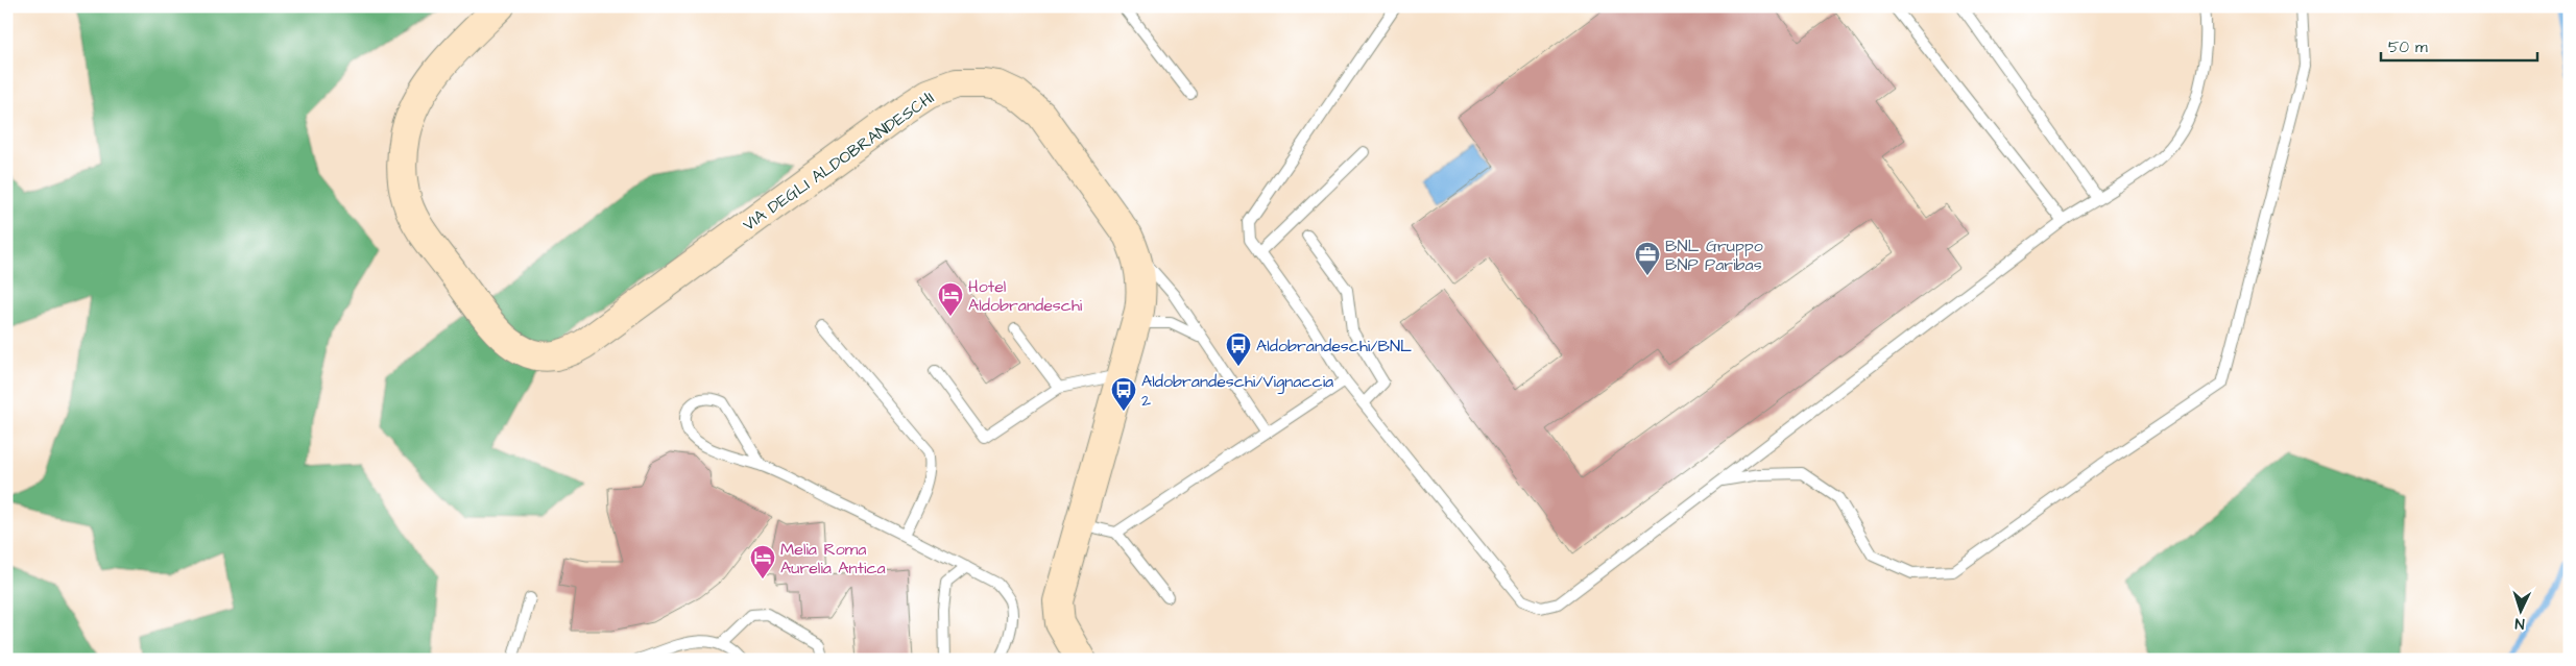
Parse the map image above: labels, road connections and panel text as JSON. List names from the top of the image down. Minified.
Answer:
{"streets":{"street":["VIA DEGLI ALDOBRANDESCHI"]},"places":{"office":["BNL Gruppo BNP Paribas"],"hotel":["Hotel Aldobrandeschi","Melia Roma Aurelia Antica"],"bus stop":["Aldobrandeschi/BNL","Aldobrandeschi/Vignaccia 2"]},"scale_bar":"50 m","north":"bottom"}
